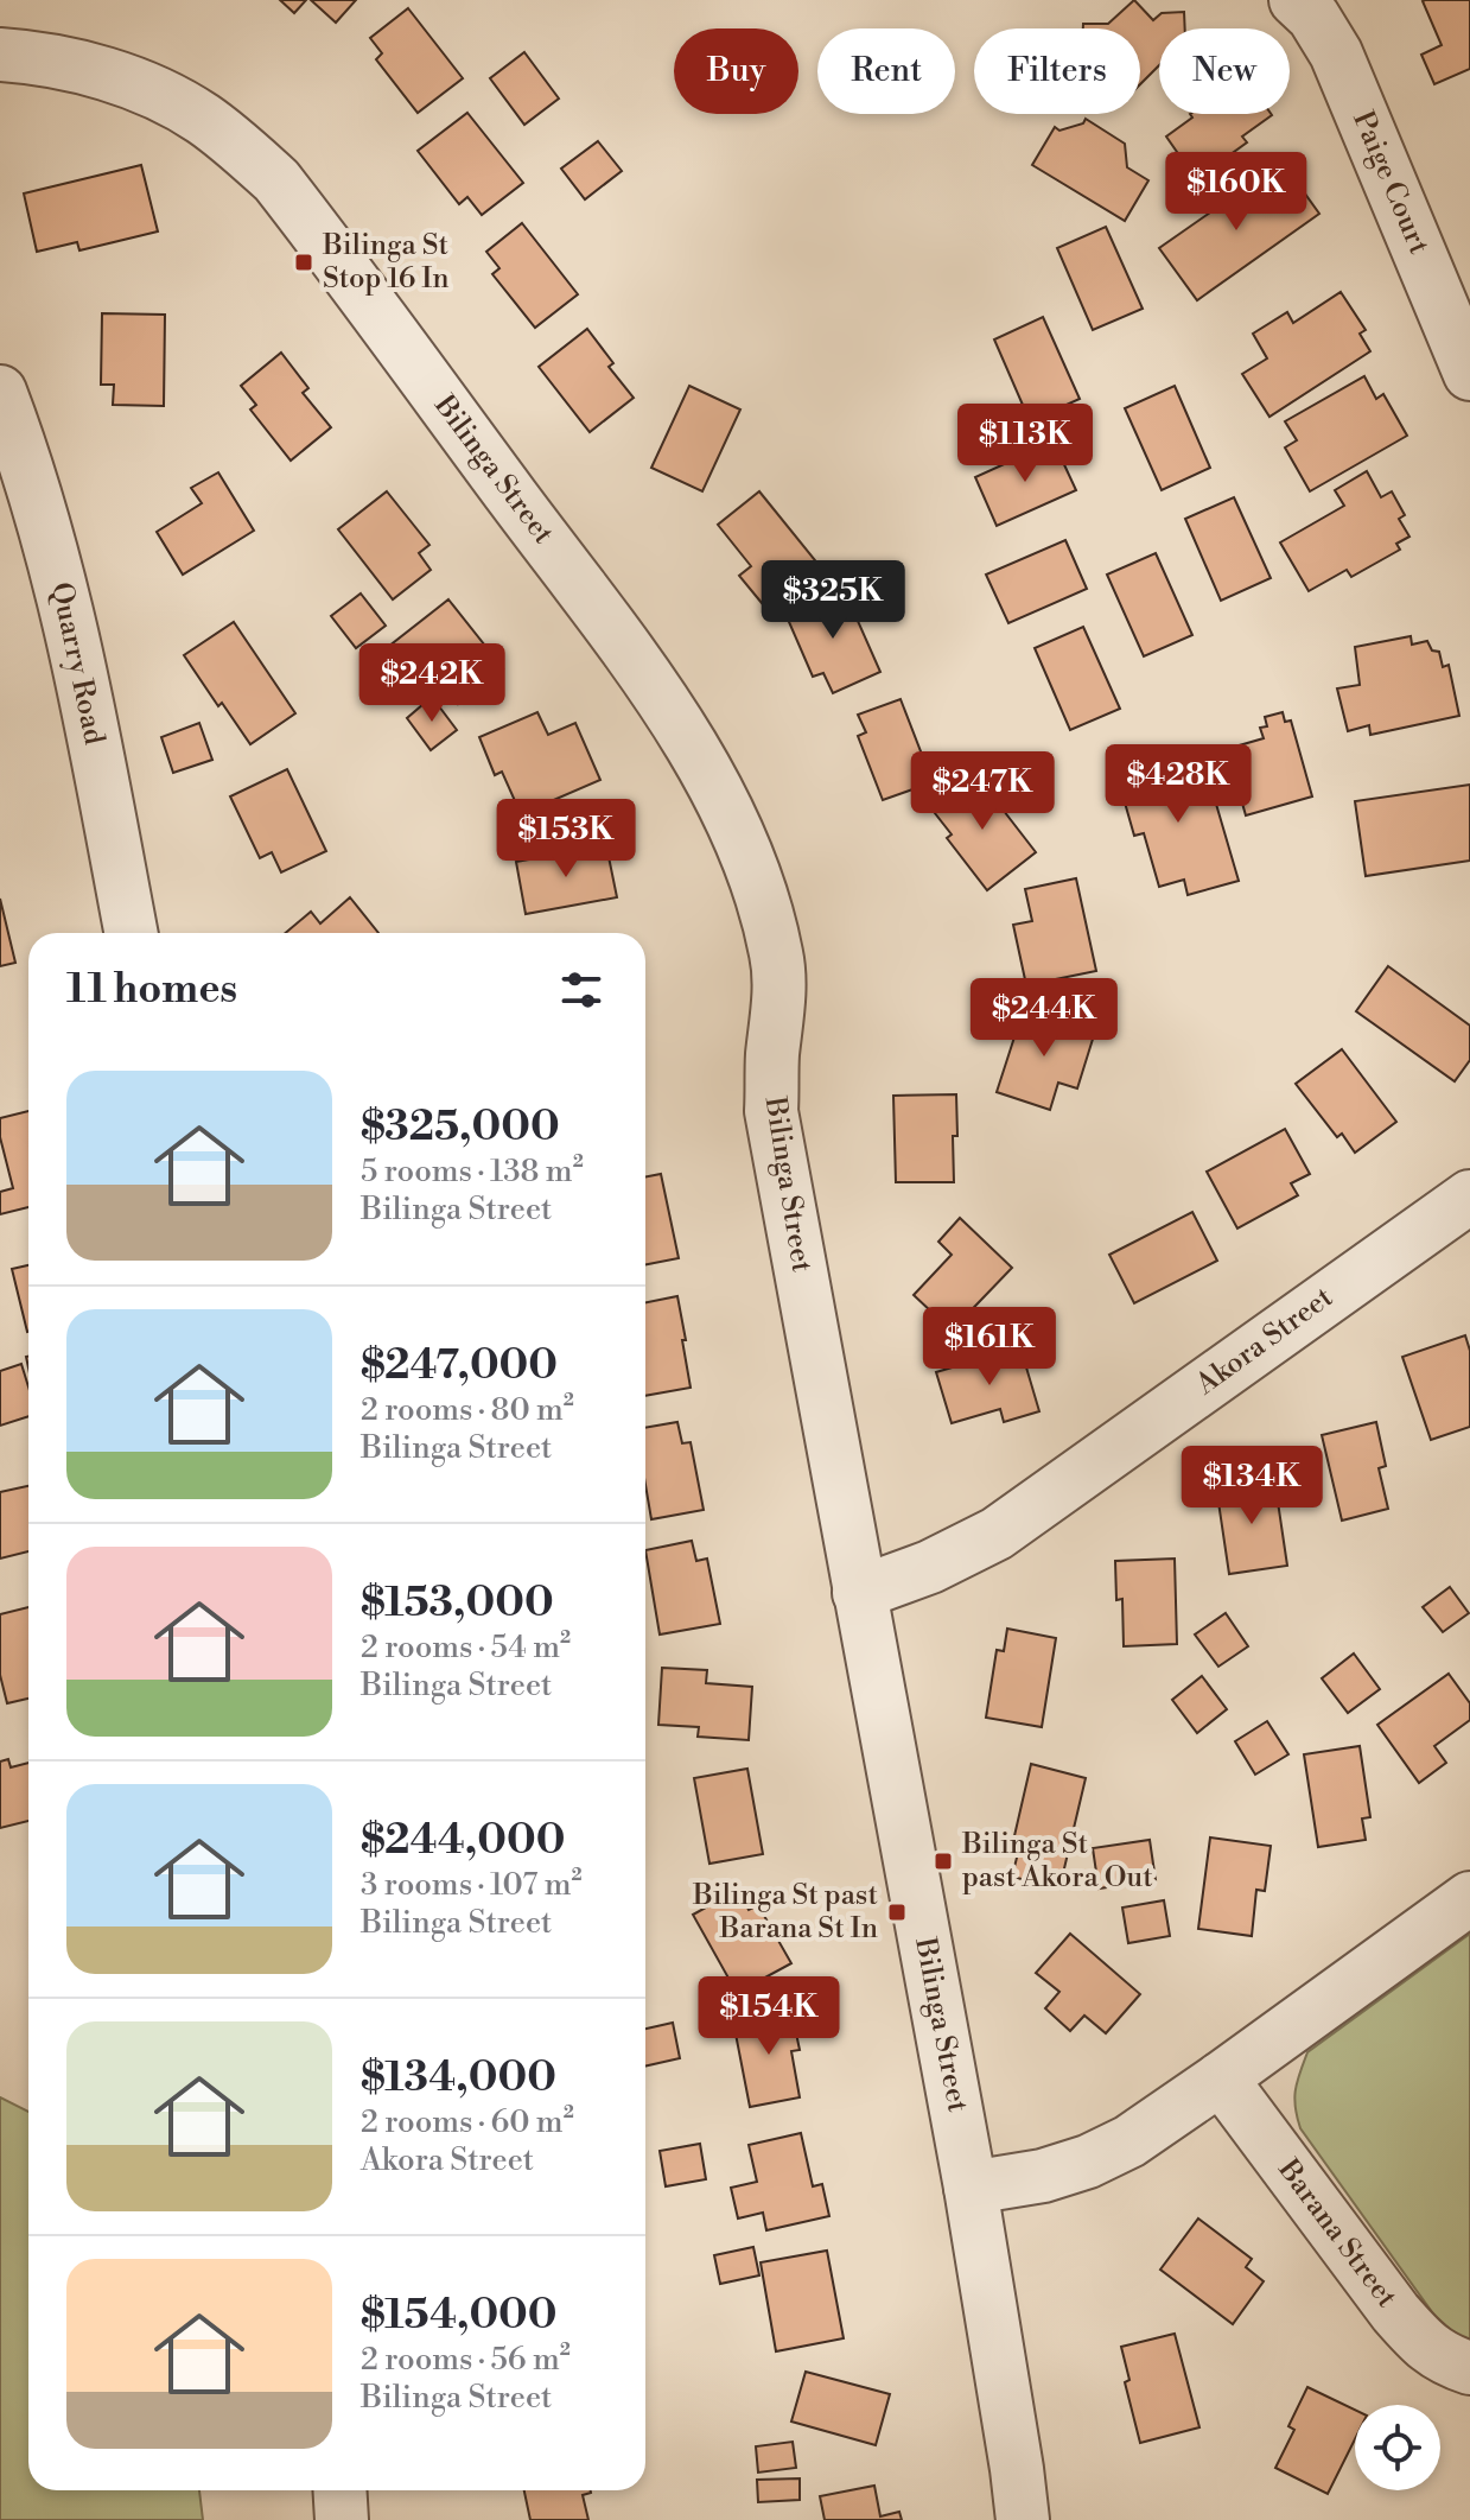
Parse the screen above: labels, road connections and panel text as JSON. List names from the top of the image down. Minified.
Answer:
{"streets":{"street":["Paige Court","Bilinga Street","Quarry Road","Akora Street","Barana Street"]},"crossings":[["Bilinga Street","Akora Street"]],"places":{"transit":["Bilinga St Stop 16 In","Bilinga St past Akora Out","Bilinga St past Barana St In"]},"page":{"chip":["Buy","Rent","Filters","New"],"price":["$160K","$113K","$325K","$242K","$428K","$247K","$153K","$244K","$161K","$134K","$154K"],"heading":"11 homes","list":[{"name":"$325,000","note":"5 rooms · 138 m² · Bilinga Street"},{"name":"$247,000","note":"2 rooms · 80 m² · Bilinga Street"},{"name":"$153,000","note":"2 rooms · 54 m² · Bilinga Street"},{"name":"$244,000","note":"3 rooms · 107 m² · Bilinga Street"},{"name":"$134,000","note":"2 rooms · 60 m² · Akora Street"},{"name":"$154,000","note":"2 rooms · 56 m² · Bilinga Street"}]}}
